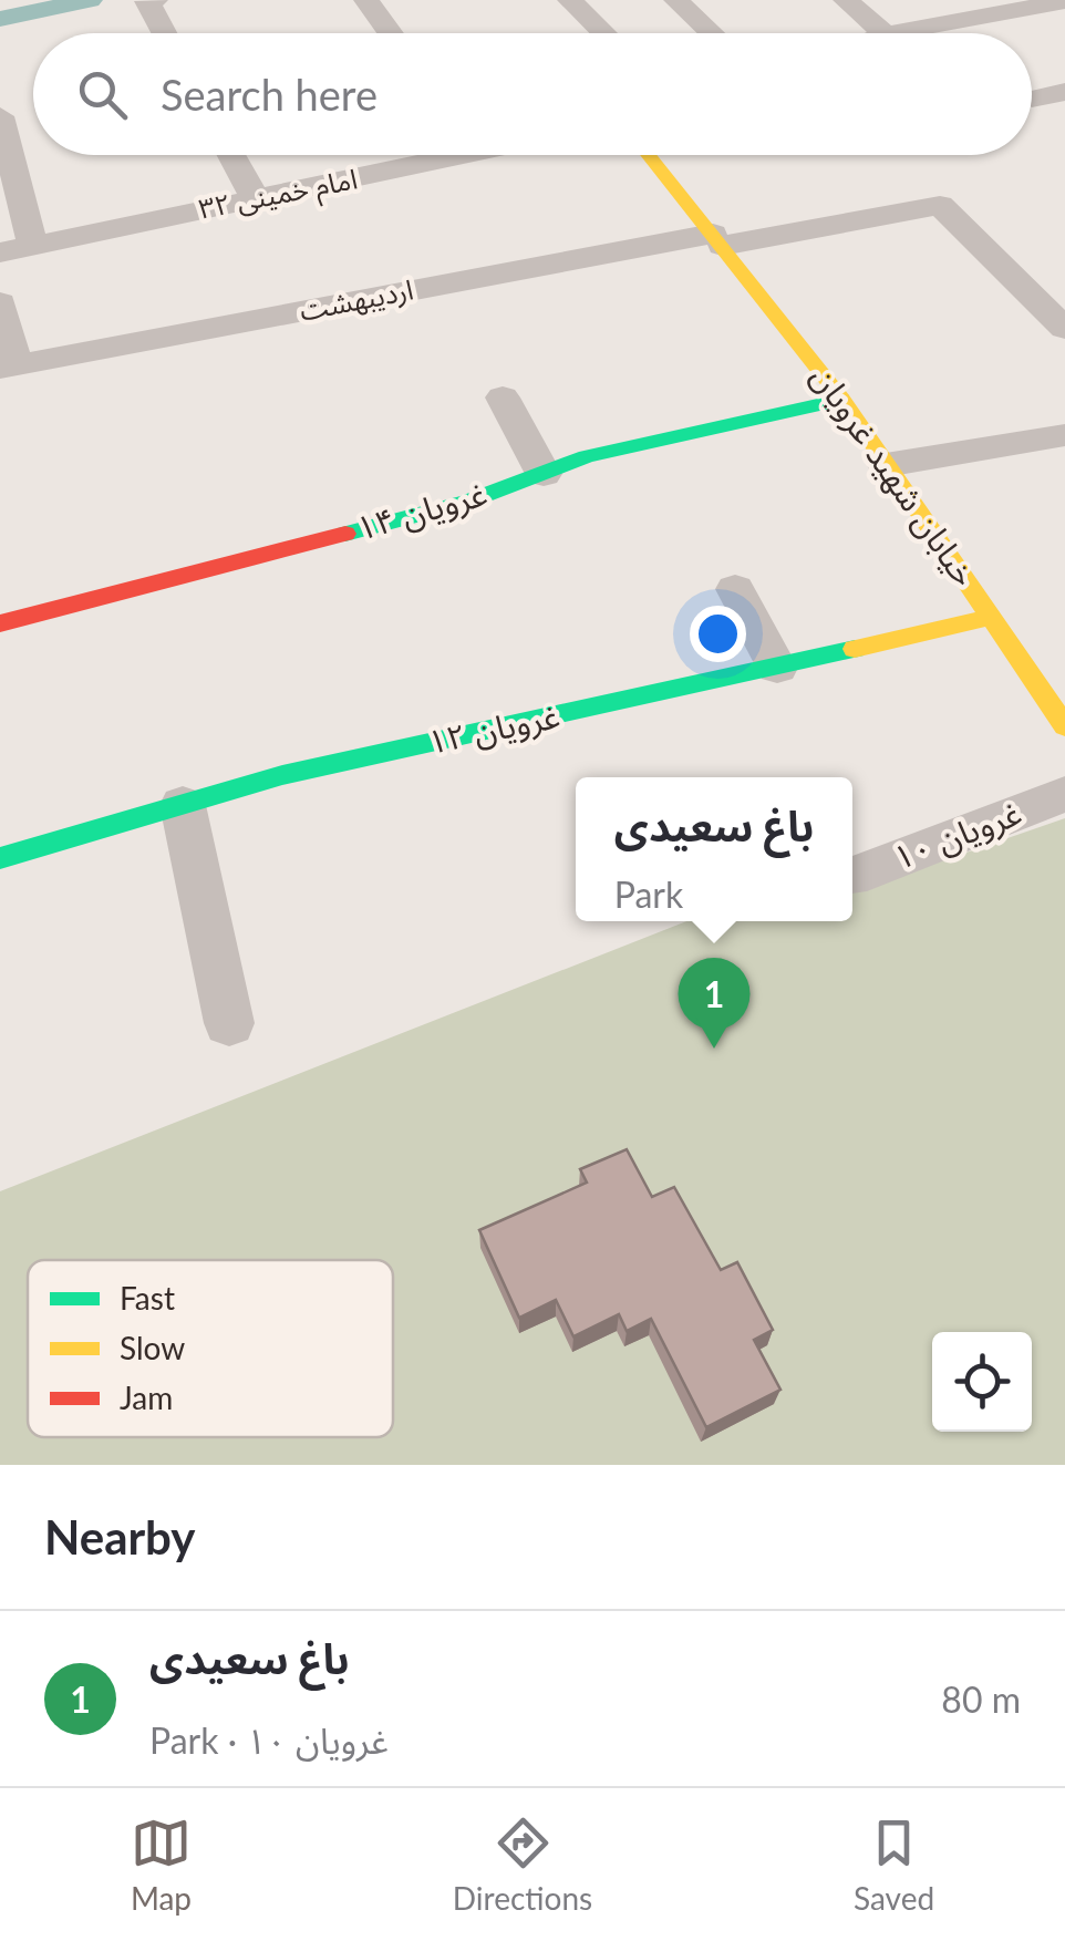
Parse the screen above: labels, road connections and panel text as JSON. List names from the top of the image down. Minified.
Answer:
{"streets":{"street":["امام خمینی ۳۲","اردیبهشت","خیابان شهید غرویان","غرویان ۱۴","غرویان ۱۲","غرویان ۱۰"]},"crossings":[["اردیبهشت","خیابان شهید غرویان"],["خیابان شهید غرویان","غرویان ۱۴"],["خیابان شهید غرویان","غرویان ۱۲"]],"legend":["Fast","Slow","Jam"],"page":{"search":"Search here","popup":["باغ سعیدی","Park"],"pins":"1","heading":"Nearby","list":[{"mark":"1","name":"باغ سعیدی","note":"Park · غرویان ۱۰","value":"80 m"}],"nav":["Map","Directions","Saved"]}}
